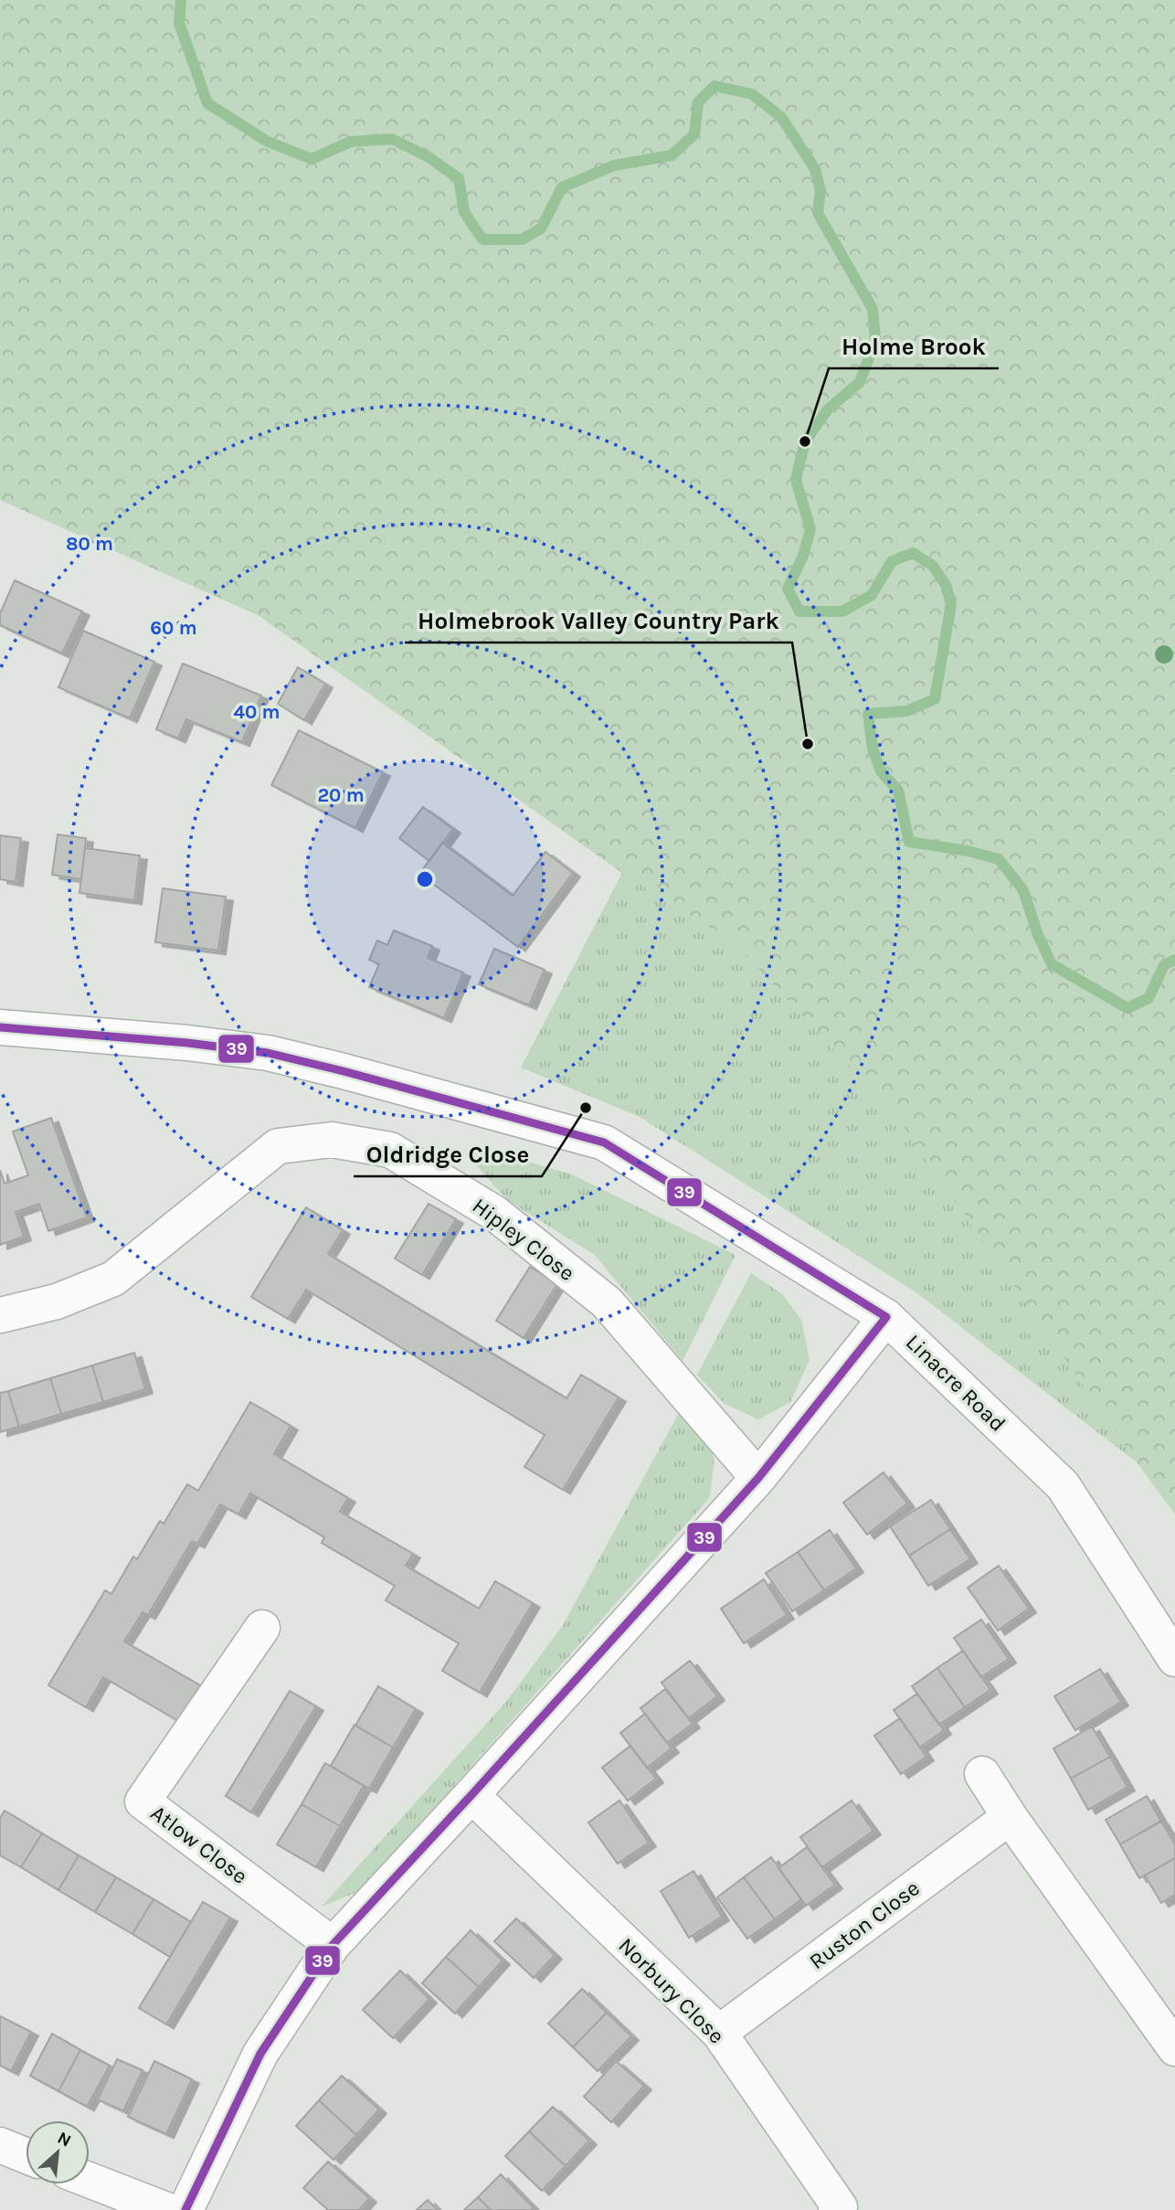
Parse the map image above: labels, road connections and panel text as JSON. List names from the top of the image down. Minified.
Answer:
{"streets":{"street":["Hipley Close","Linacre Road","Atlow Close","Ruston Close","Norbury Close"]},"crossings":[["Ruston Close","Norbury Close"]],"places":["Holme Brook","Holmebrook Valley Country Park","Oldridge Close"],"lines":["transit line 39"],"north":"top right","rings":["80 m","60 m","40 m","20 m"]}
